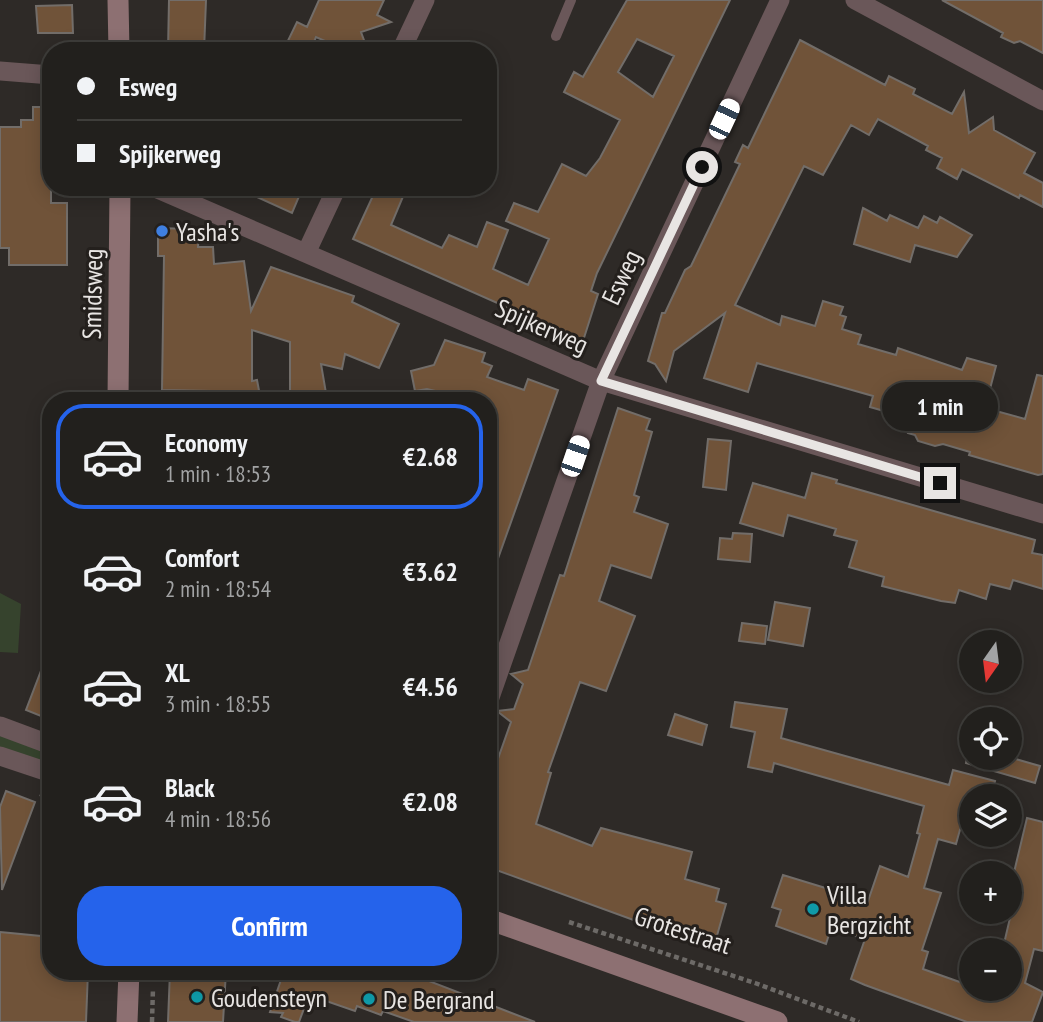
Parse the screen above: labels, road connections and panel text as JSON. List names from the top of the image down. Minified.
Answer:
{"streets":{"main road":["Smidsweg","Grotestraat"],"street":["Esweg","Spijkerweg"]},"crossings":[["Esweg","Spijkerweg"]],"places":["Yasha's","Villa Bergzicht","Goudensteyn","De Bergrand"],"north":"bottom","page":{"banner":["Esweg","Spijkerweg"],"bubble":"1 min","list":[{"name":"Economy","note":"1 min · 18:53","value":"€2.68"},{"name":"Comfort","note":"2 min · 18:54","value":"€3.62"},{"name":"XL","note":"3 min · 18:55","value":"€4.56"},{"name":"Black","note":"4 min · 18:56","value":"€2.08"}],"map_buttons":["+","−"],"buttons":"Confirm"}}
